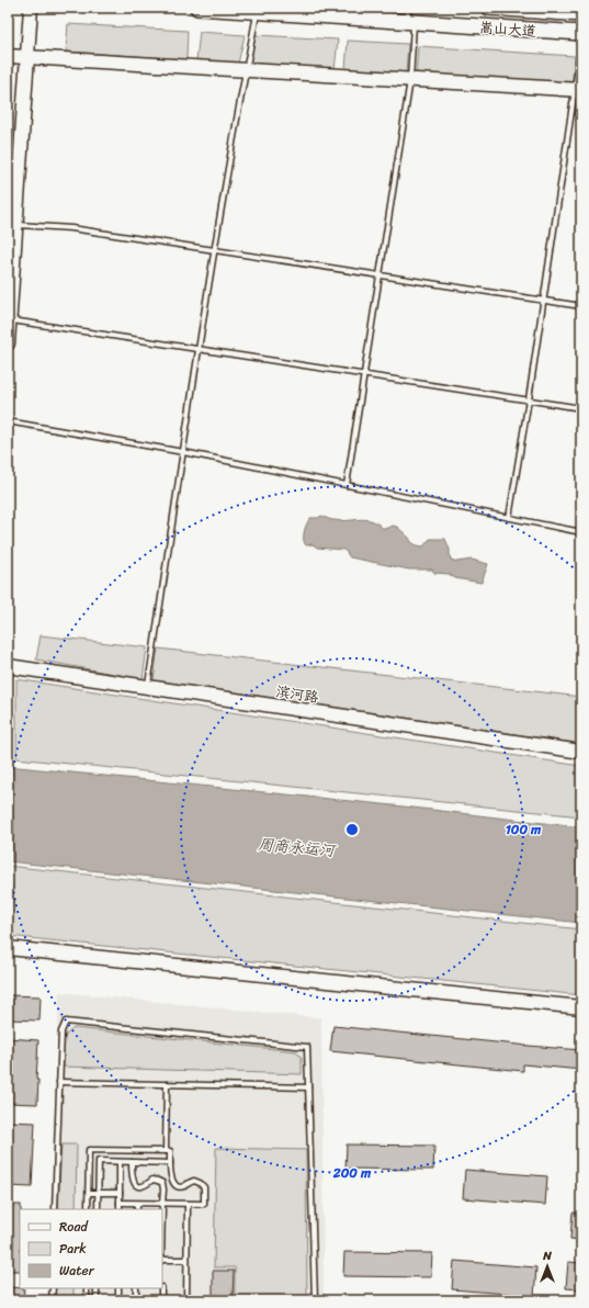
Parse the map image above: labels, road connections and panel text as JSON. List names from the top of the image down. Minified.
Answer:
{"streets":{"main road":["嵩山大道"],"street":["滨河路"]},"water":["周商永运河"],"legend":["Road","Park","Water"],"north":"top","rings":["100 m","200 m"]}
